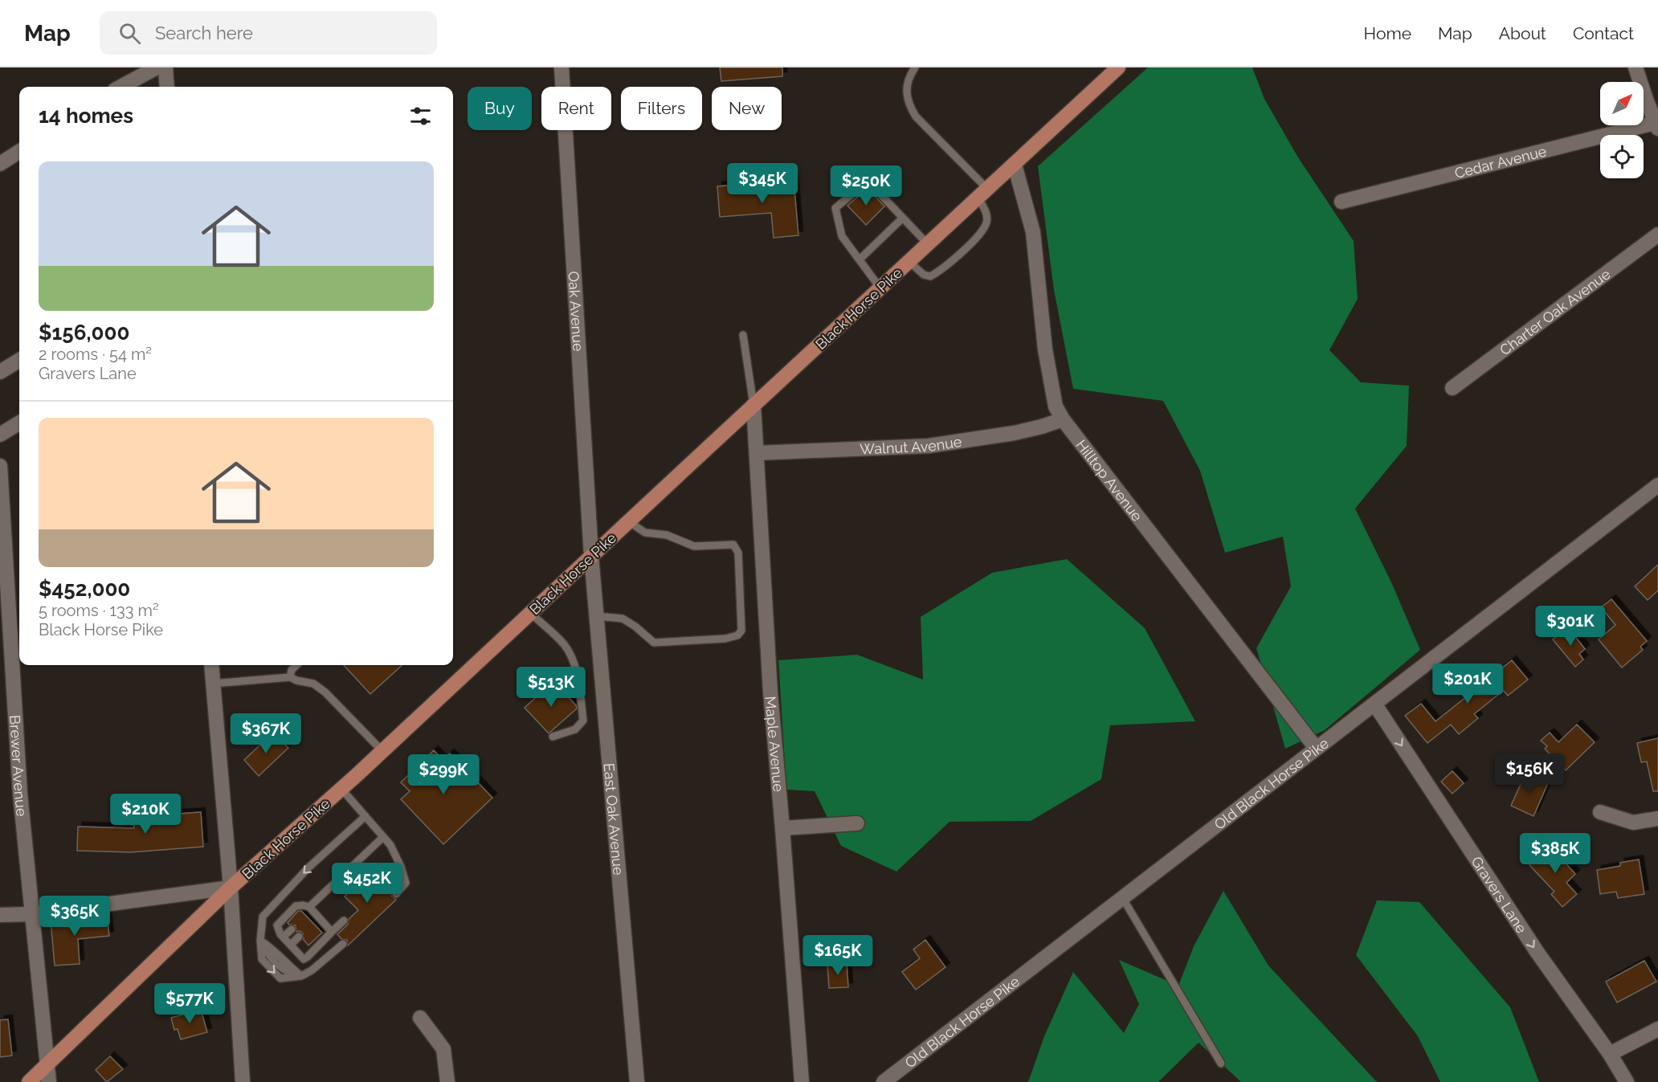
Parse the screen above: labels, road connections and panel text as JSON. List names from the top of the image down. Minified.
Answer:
{"streets":{"main road":["Black Horse Pike"],"street":["Cedar Avenue","Oak Avenue","Charter Oak Avenue","Walnut Avenue","Hilltop Avenue","Maple Avenue","Brewer Avenue","Old Black Horse Pike","East Oak Avenue","Gravers Lane"]},"crossings":[["Black Horse Pike","Oak Avenue"],["Black Horse Pike","Hilltop Avenue"],["Black Horse Pike","Maple Avenue"],["Black Horse Pike","Brewer Avenue"],["Black Horse Pike","East Oak Avenue"],["Oak Avenue","East Oak Avenue"],["Walnut Avenue","Hilltop Avenue"],["Walnut Avenue","Maple Avenue"],["Hilltop Avenue","Old Black Horse Pike"],["Old Black Horse Pike","Gravers Lane"]],"one_way":["Gravers Lane"],"north":"top right","page":{"header":"Map","search":"Search here","nav":["Home","Map","About","Contact"],"chip":["Buy","Rent","Filters","New"],"heading":"14 homes","list":[{"name":"$156,000","note":"2 rooms · 54 m² · Gravers Lane"},{"name":"$452,000","note":"5 rooms · 133 m² · Black Horse Pike"}],"price":["$345K","$250K","$301K","$201K","$513K","$367K","$156K","$299K","$210K","$385K","$452K","$365K","$165K","$577K"]}}
